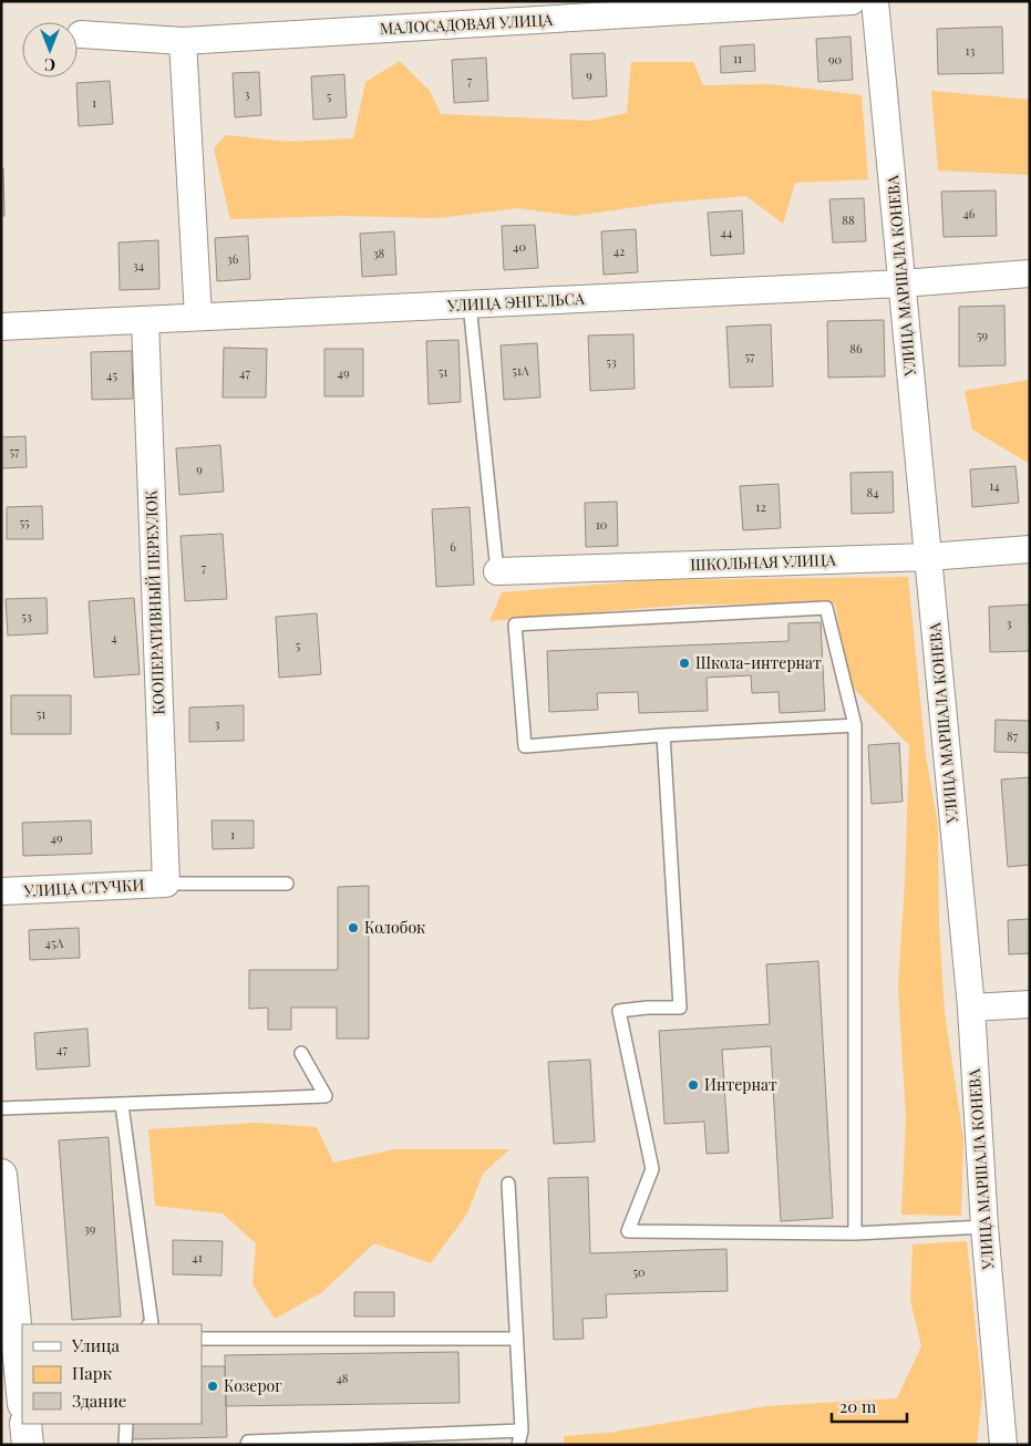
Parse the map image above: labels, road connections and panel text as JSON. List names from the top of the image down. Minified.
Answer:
{"streets":{"street":["МАЛОСАДОВАЯ УЛИЦА","УЛИЦА МАРШАЛА КОНЕВА","УЛИЦА ЭНГЕЛЬСА","ШКОЛЬНАЯ УЛИЦА","КООПЕРАТИВНЫЙ ПЕРЕУЛОК","УЛИЦА СТУЧКИ"]},"crossings":[["УЛИЦА МАРШАЛА КОНЕВА","УЛИЦА ЭНГЕЛЬСА"],["УЛИЦА МАРШАЛА КОНЕВА","ШКОЛЬНАЯ УЛИЦА"],["УЛИЦА ЭНГЕЛЬСА","КООПЕРАТИВНЫЙ ПЕРЕУЛОК"],["КООПЕРАТИВНЫЙ ПЕРЕУЛОК","УЛИЦА СТУЧКИ"]],"places":["Школа-интернат","Колобок","Интернат","Козерог"],"house_numbers":["13","11","90","9","7","3","5","1","46","88","44","40","42","38","36","34","59","86","57","53","51А","51","47","49","45","57","9","14","84","12","55","10","6","7","53","3","4","5","51","3","87","1","49","45А","47","39","41","50","48"],"legend":["Улица","Парк","Здание"],"scale_bar":"20 m","north":"bottom"}
